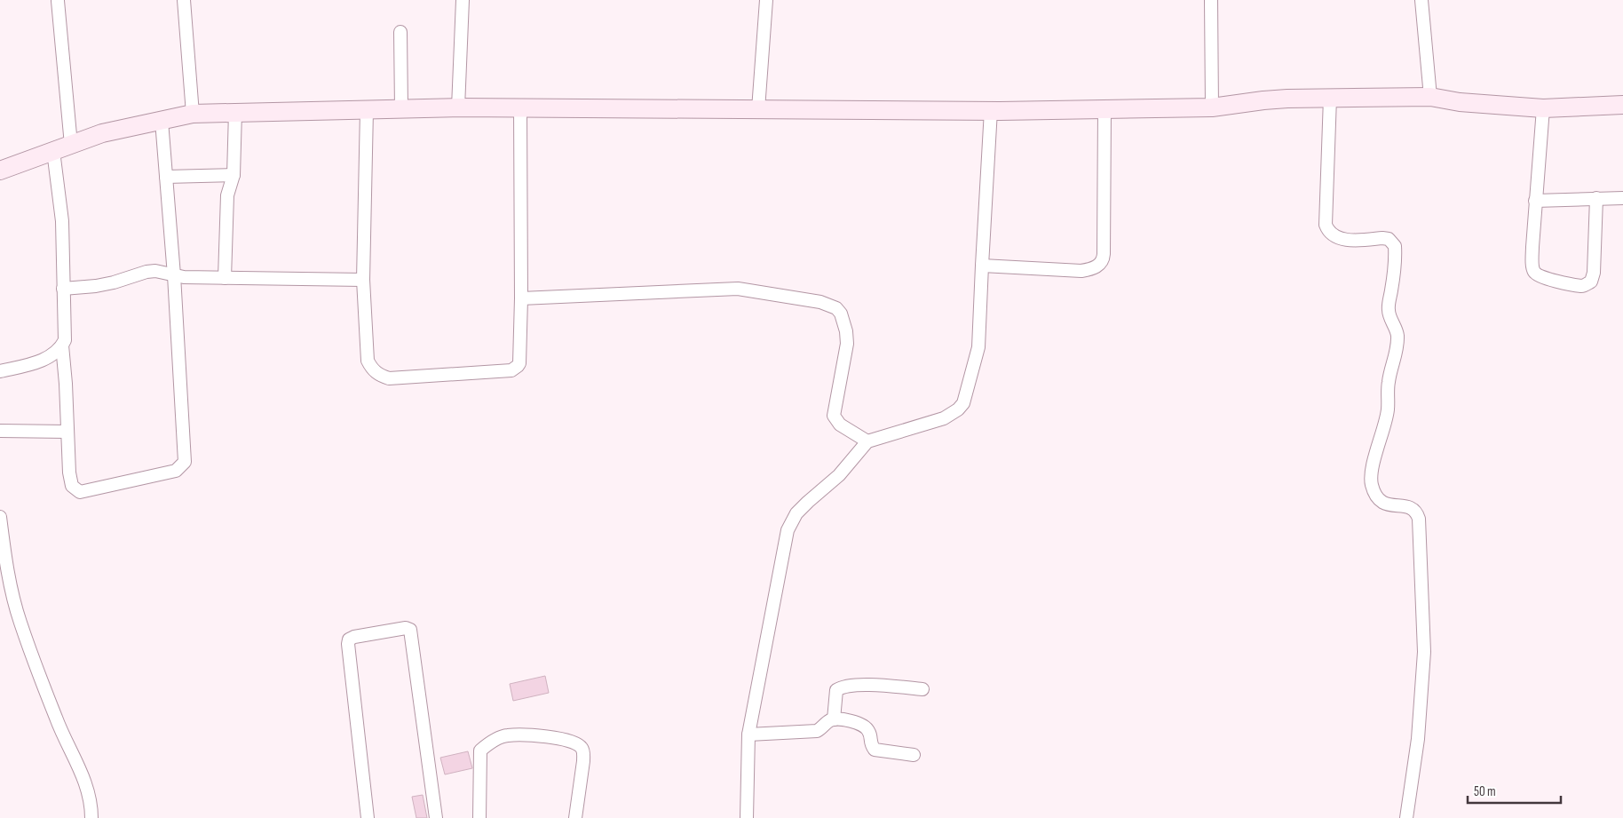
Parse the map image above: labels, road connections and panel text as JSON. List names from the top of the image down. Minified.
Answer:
{"scale_bar":"50 m"}
